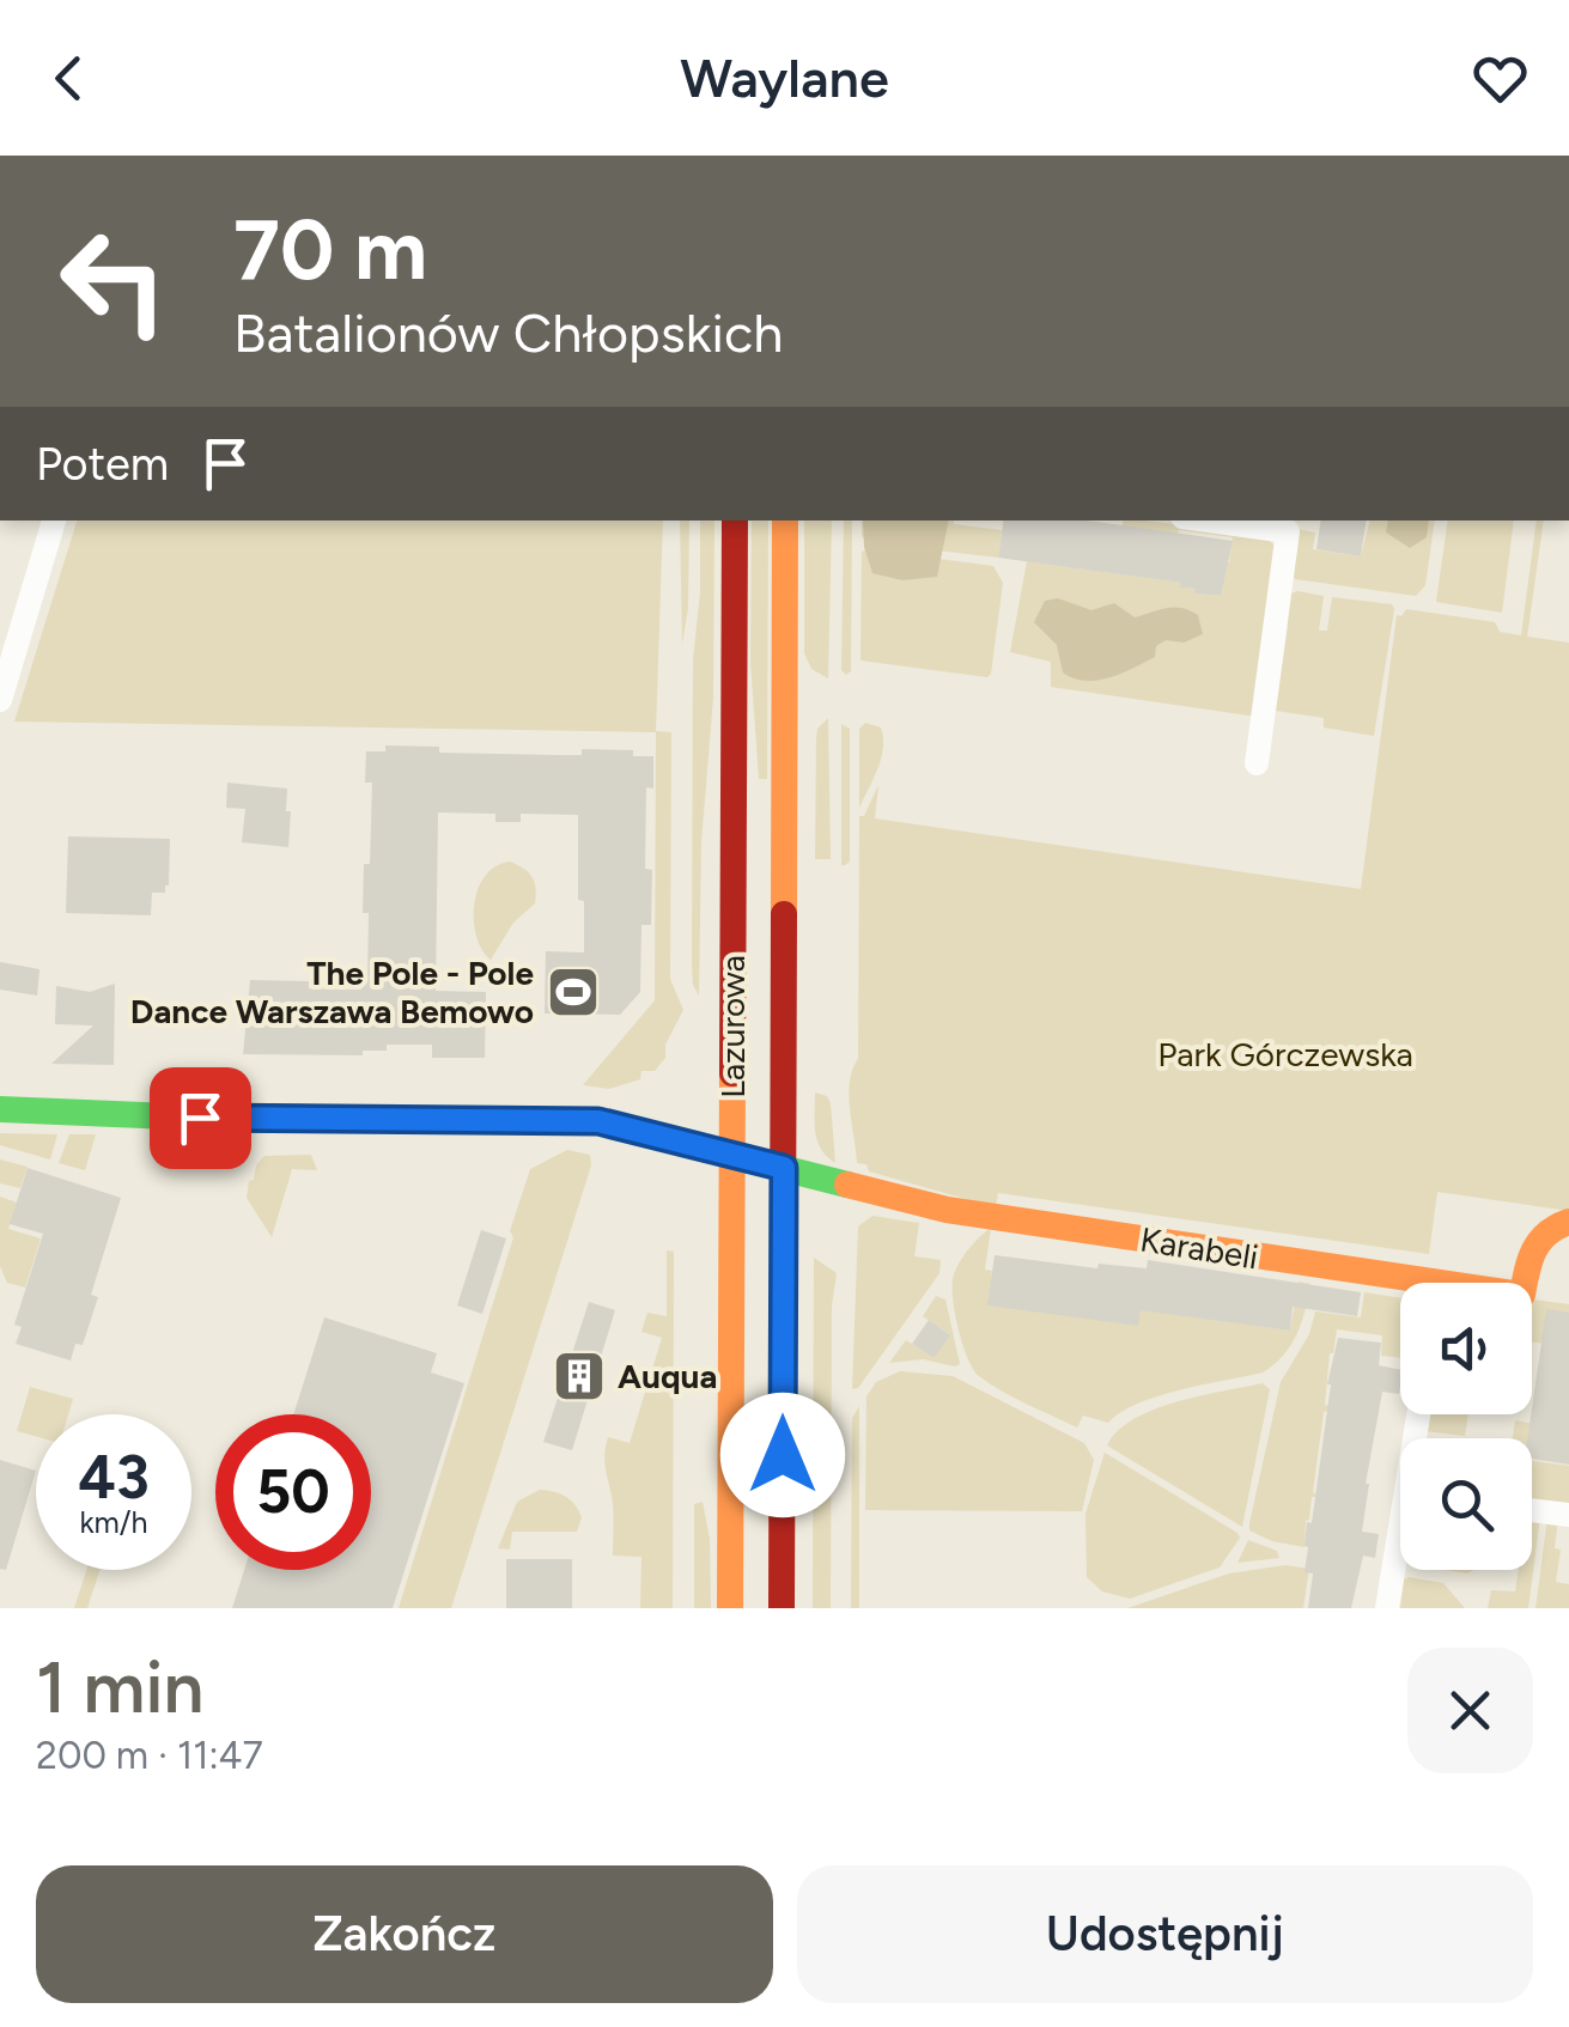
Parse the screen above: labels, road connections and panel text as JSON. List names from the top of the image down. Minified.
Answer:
{"streets":{"main road":["Lazurowa","Karabeli"]},"crossings":[["Lazurowa","Karabeli"]],"parks":["Park Górczewska"],"places":{"sports":["The Pole - Pole Dance Warszawa Bemowo"],"building":["Auqua"]},"page":{"header":"Waylane","turn":["70 m","Batalionów Chłopskich"],"then":"Potem","speed":"43 km/h","limit":"50","heading":["1 min","200 m · 11:47"],"buttons":["Zakończ","Udostępnij"]}}
